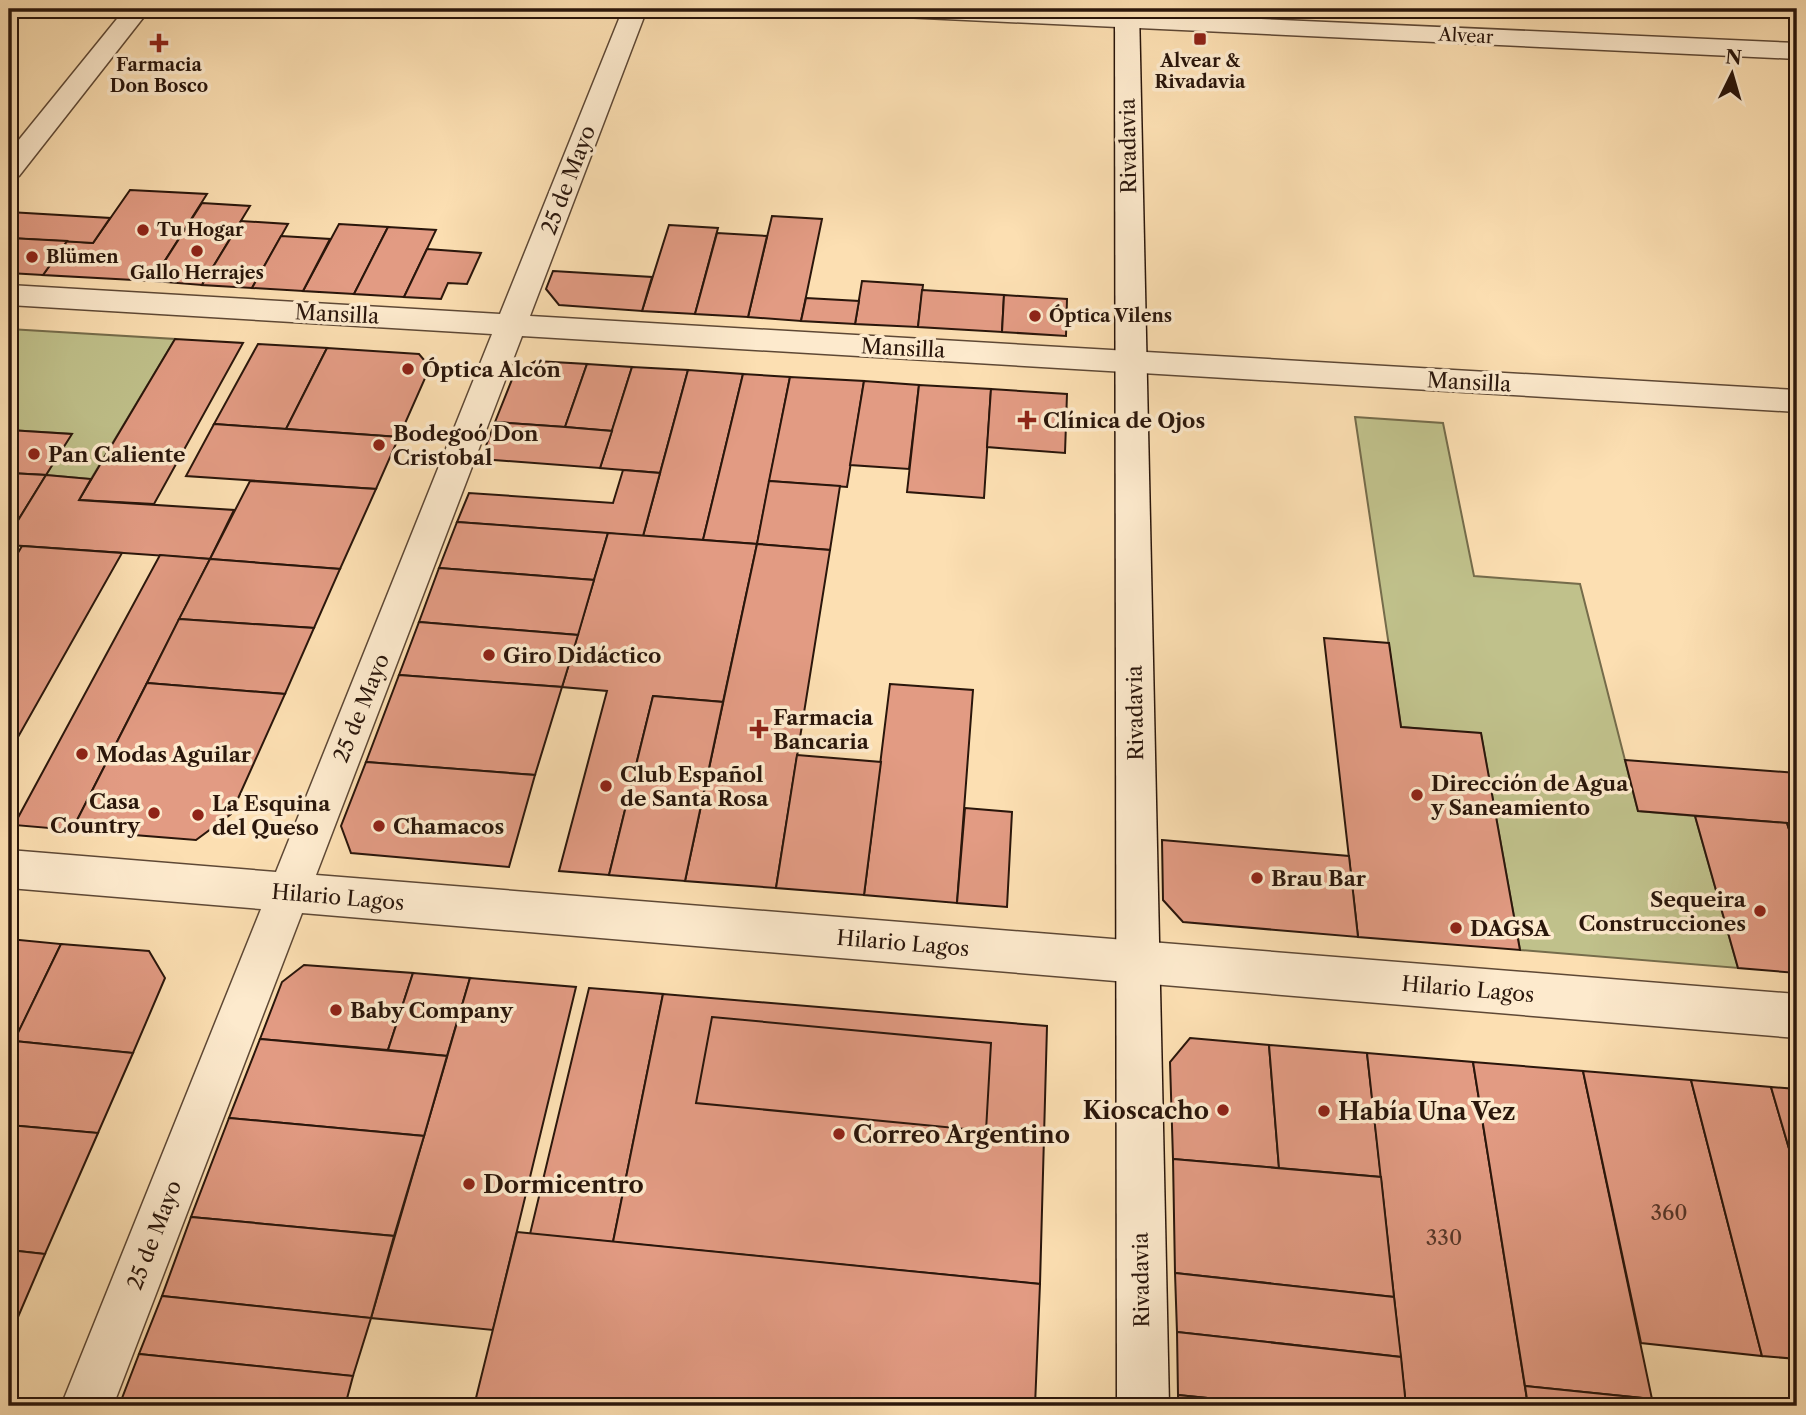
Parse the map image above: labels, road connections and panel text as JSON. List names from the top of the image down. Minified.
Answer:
{"streets":{"street":["Alvear","Rivadavia","25 de Mayo","Mansilla","Hilario Lagos"]},"crossings":[["Alvear","Rivadavia"],["Rivadavia","Mansilla"],["Rivadavia","Hilario Lagos"],["25 de Mayo","Mansilla"],["25 de Mayo","Hilario Lagos"]],"places":{"transit":["Alvear & Rivadavia"],"health":["Farmacia Don Bosco","Clínica de Ojos","Farmacia Bancaria"],"other":["Tu Hogar","Gallo Herrajes","Blümen","Óptica Vilens","Óptica Alcón","Bodegoó Don Cristobal","Pan Caliente","Giro Didáctico","Modas Aguilar","Club Español de Santa Rosa","Dirección de Agua y Saneamiento","Casa Country","La Esquina del Queso","Chamacos","Brau Bar","Sequeira Construcciones","DAGSA","Baby Company","Kioscacho","Había Una Vez","Correo Argentino","Dormicentro"]},"house_numbers":["360","330"],"north":"top"}
